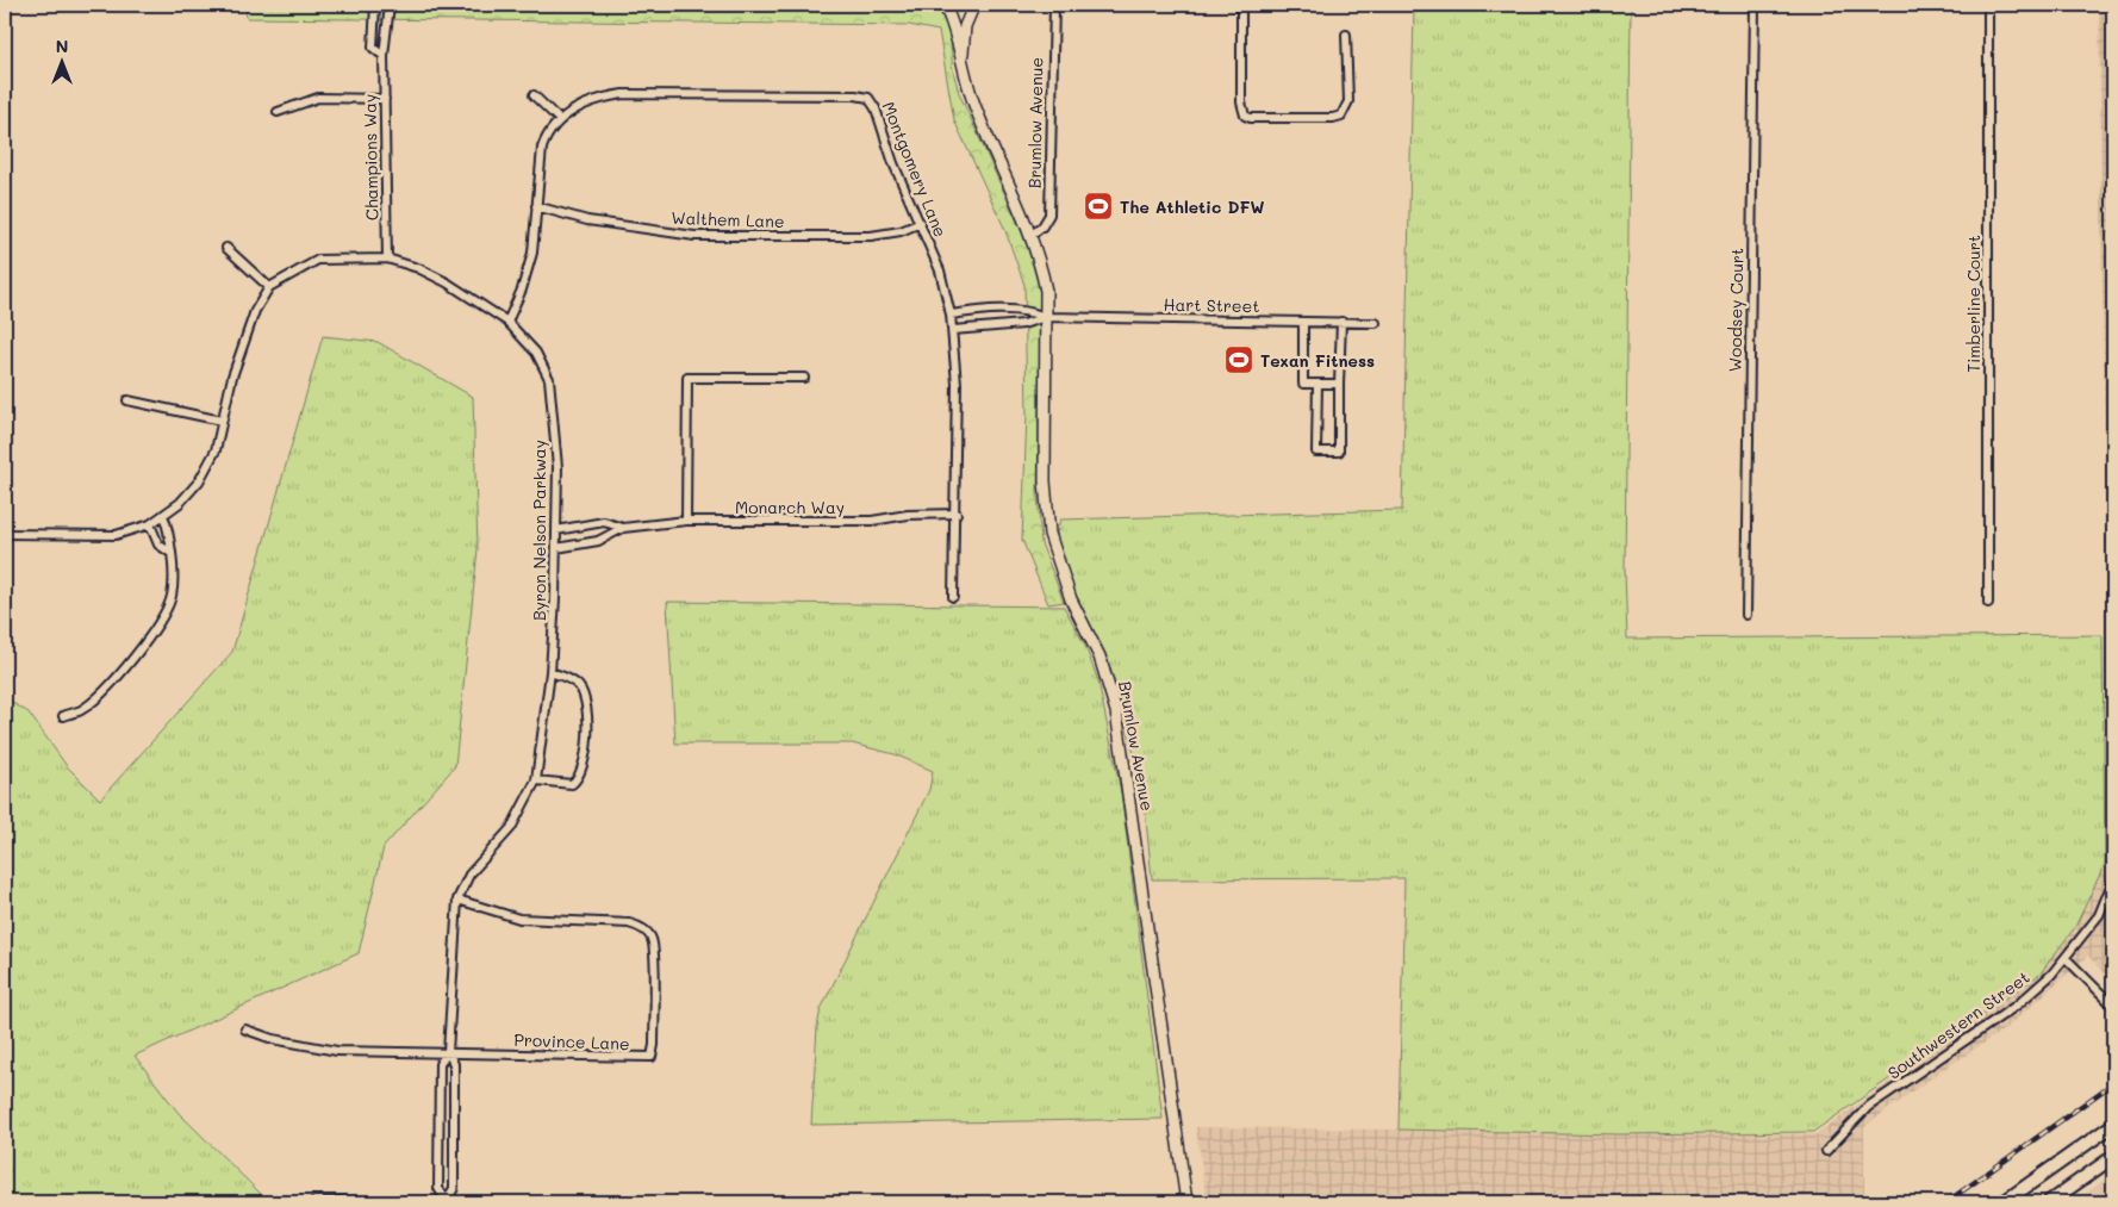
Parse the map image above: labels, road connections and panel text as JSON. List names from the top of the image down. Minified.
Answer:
{"streets":{"main road":["Brumlow Avenue"],"street":["Champions Way","Montgomery Lane","Walthem Lane","Timberline Court","Hart Street","Woodsey Court","Monarch Way","Byron Nelson Parkway","Southwestern Street","Province Lane"]},"crossings":[["Brumlow Avenue","Hart Street"],["Champions Way","Byron Nelson Parkway"],["Montgomery Lane","Walthem Lane"],["Montgomery Lane","Monarch Way"],["Montgomery Lane","Byron Nelson Parkway"],["Monarch Way","Byron Nelson Parkway"],["Byron Nelson Parkway","Province Lane"]],"places":{"sports":["The Athletic DFW","Texan Fitness"]},"north":"top"}
